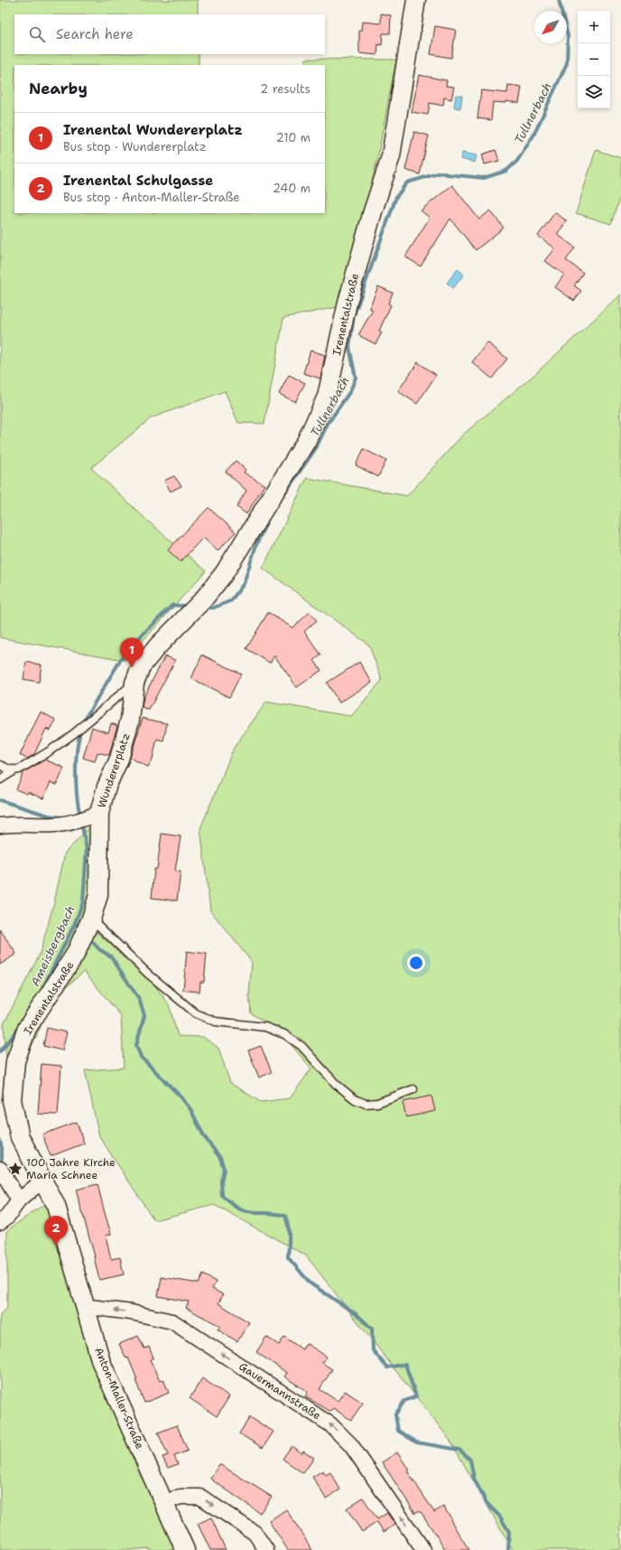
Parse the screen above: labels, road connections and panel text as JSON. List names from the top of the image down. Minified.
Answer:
{"streets":{"street":["Irenentalstraße","Wundererplatz","Gauermannstraße","Anton-Maller-Straße"]},"crossings":[["Irenentalstraße","Wundererplatz"],["Irenentalstraße","Anton-Maller-Straße"],["Gauermannstraße","Anton-Maller-Straße"]],"one_way":["Gauermannstraße"],"water":["Tullnerbach","Ameisbergbach"],"places":{"place":["100 Jahre Kirche Maria Schnee"]},"north":"bottom left","page":{"map_buttons":["+","−"],"search":"Search here","heading":["Nearby","2 results"],"list":[{"mark":"1","name":"Irenental Wundererplatz","note":"Bus stop · Wundererplatz","value":"210 m"},{"mark":"2","name":"Irenental Schulgasse","note":"Bus stop · Anton-Maller-Straße","value":"240 m"}],"pins":["1","2"]}}
